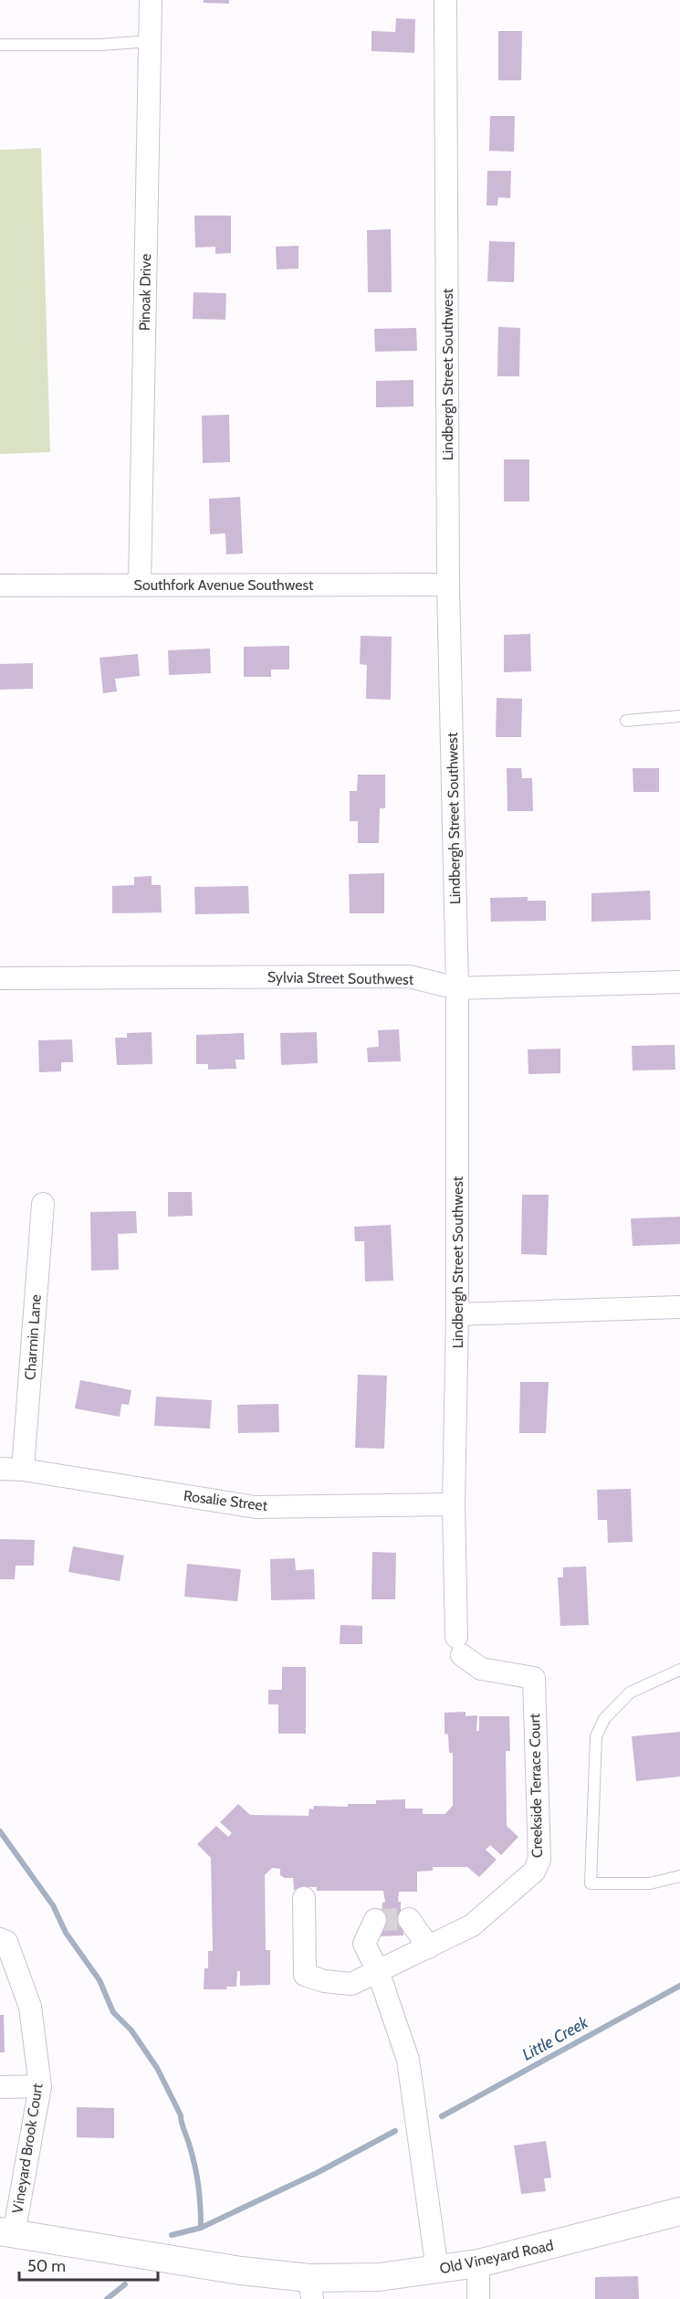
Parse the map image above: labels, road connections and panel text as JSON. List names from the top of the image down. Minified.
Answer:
{"streets":{"street":["Pinoak Drive","Lindbergh Street Southwest","Southfork Avenue Southwest","Sylvia Street Southwest","Charmin Lane","Rosalie Street","Creekside Terrace Court","Vineyard Brook Court","Old Vineyard Road"]},"crossings":[["Pinoak Drive","Southfork Avenue Southwest"],["Lindbergh Street Southwest","Southfork Avenue Southwest"],["Lindbergh Street Southwest","Sylvia Street Southwest"],["Lindbergh Street Southwest","Rosalie Street"],["Lindbergh Street Southwest","Creekside Terrace Court"],["Charmin Lane","Rosalie Street"],["Vineyard Brook Court","Old Vineyard Road"]],"water":["Little Creek"],"scale_bar":"50 m"}
